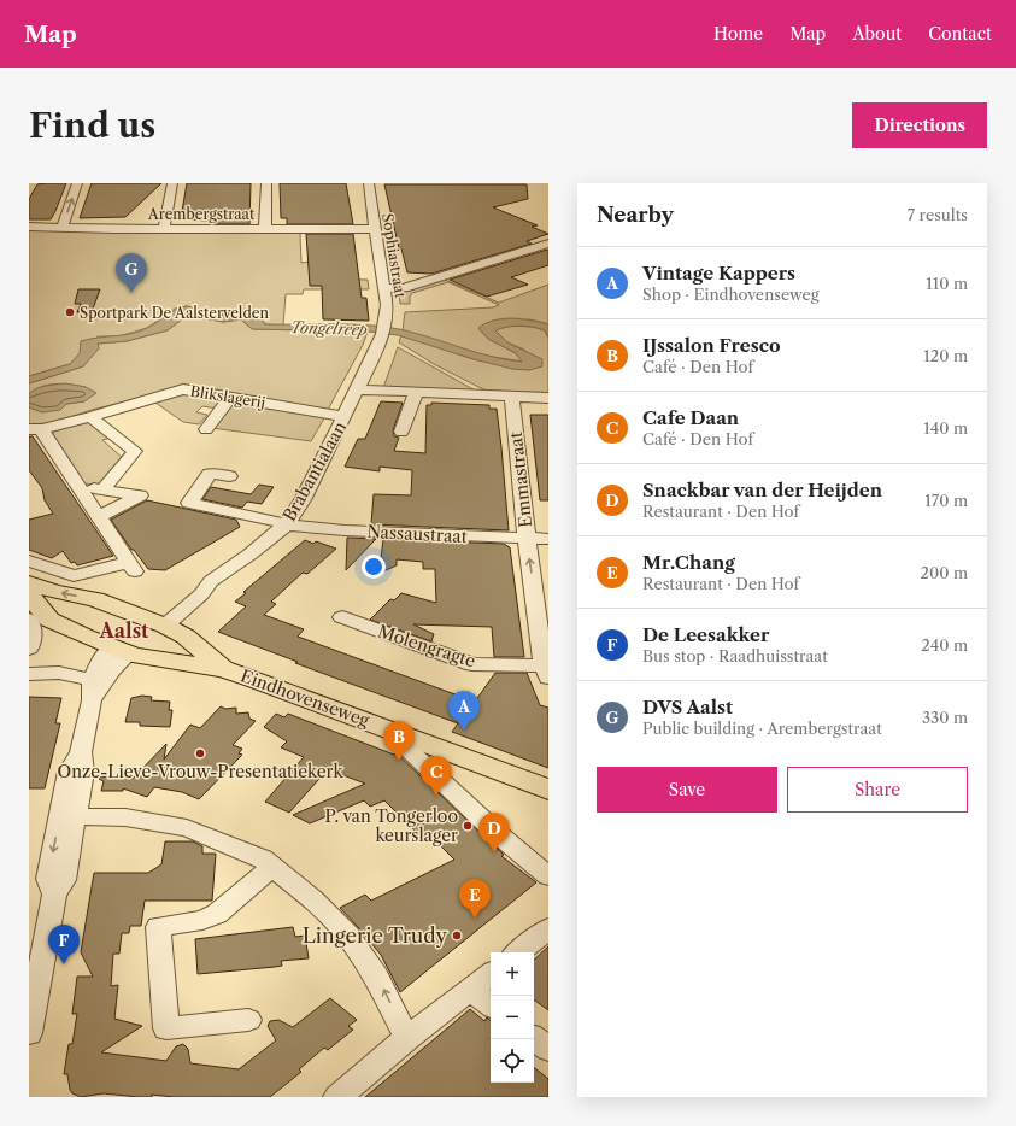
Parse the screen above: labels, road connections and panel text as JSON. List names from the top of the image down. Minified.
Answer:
{"streets":{"main road":["Eindhovenseweg"],"street":["Arembergstraat","Sophiastraat","Blikslagerij","Brabantialaan","Emmastraat","Nassaustraat","Molengragte"]},"crossings":[["Arembergstraat","Sophiastraat"],["Sophiastraat","Brabantialaan"],["Blikslagerij","Brabantialaan"],["Brabantialaan","Nassaustraat"],["Brabantialaan","Eindhovenseweg"],["Emmastraat","Nassaustraat"],["Emmastraat","Molengragte"]],"one_way":["Emmastraat"],"districts":["Aalst"],"water":["Tongelreep"],"places":["Sportpark De Aalstervelden","Onze-Lieve-Vrouw-Presentatiekerk","P. van Tongerloo keurslager","Lingerie Trudy"],"page":{"header":"Map","nav":["Home","Map","About","Contact"],"buttons":["Directions",["Save","Share"]],"title":"Find us","heading":["Nearby","7 results"],"list":[{"mark":"A","name":"Vintage Kappers","note":"Shop · Eindhovenseweg","value":"110 m"},{"mark":"B","name":"IJssalon Fresco","note":"Café · Den Hof","value":"120 m"},{"mark":"C","name":"Cafe Daan","note":"Café · Den Hof","value":"140 m"},{"mark":"D","name":"Snackbar van der Heijden","note":"Restaurant · Den Hof","value":"170 m"},{"mark":"E","name":"Mr.Chang","note":"Restaurant · Den Hof","value":"200 m"},{"mark":"F","name":"De Leesakker","note":"Bus stop · Raadhuisstraat","value":"240 m"},{"mark":"G","name":"DVS Aalst","note":"Public building · Arembergstraat","value":"330 m"}],"pins":["G","A","B","C","D","E","F"],"map_buttons":["+","−"]}}
